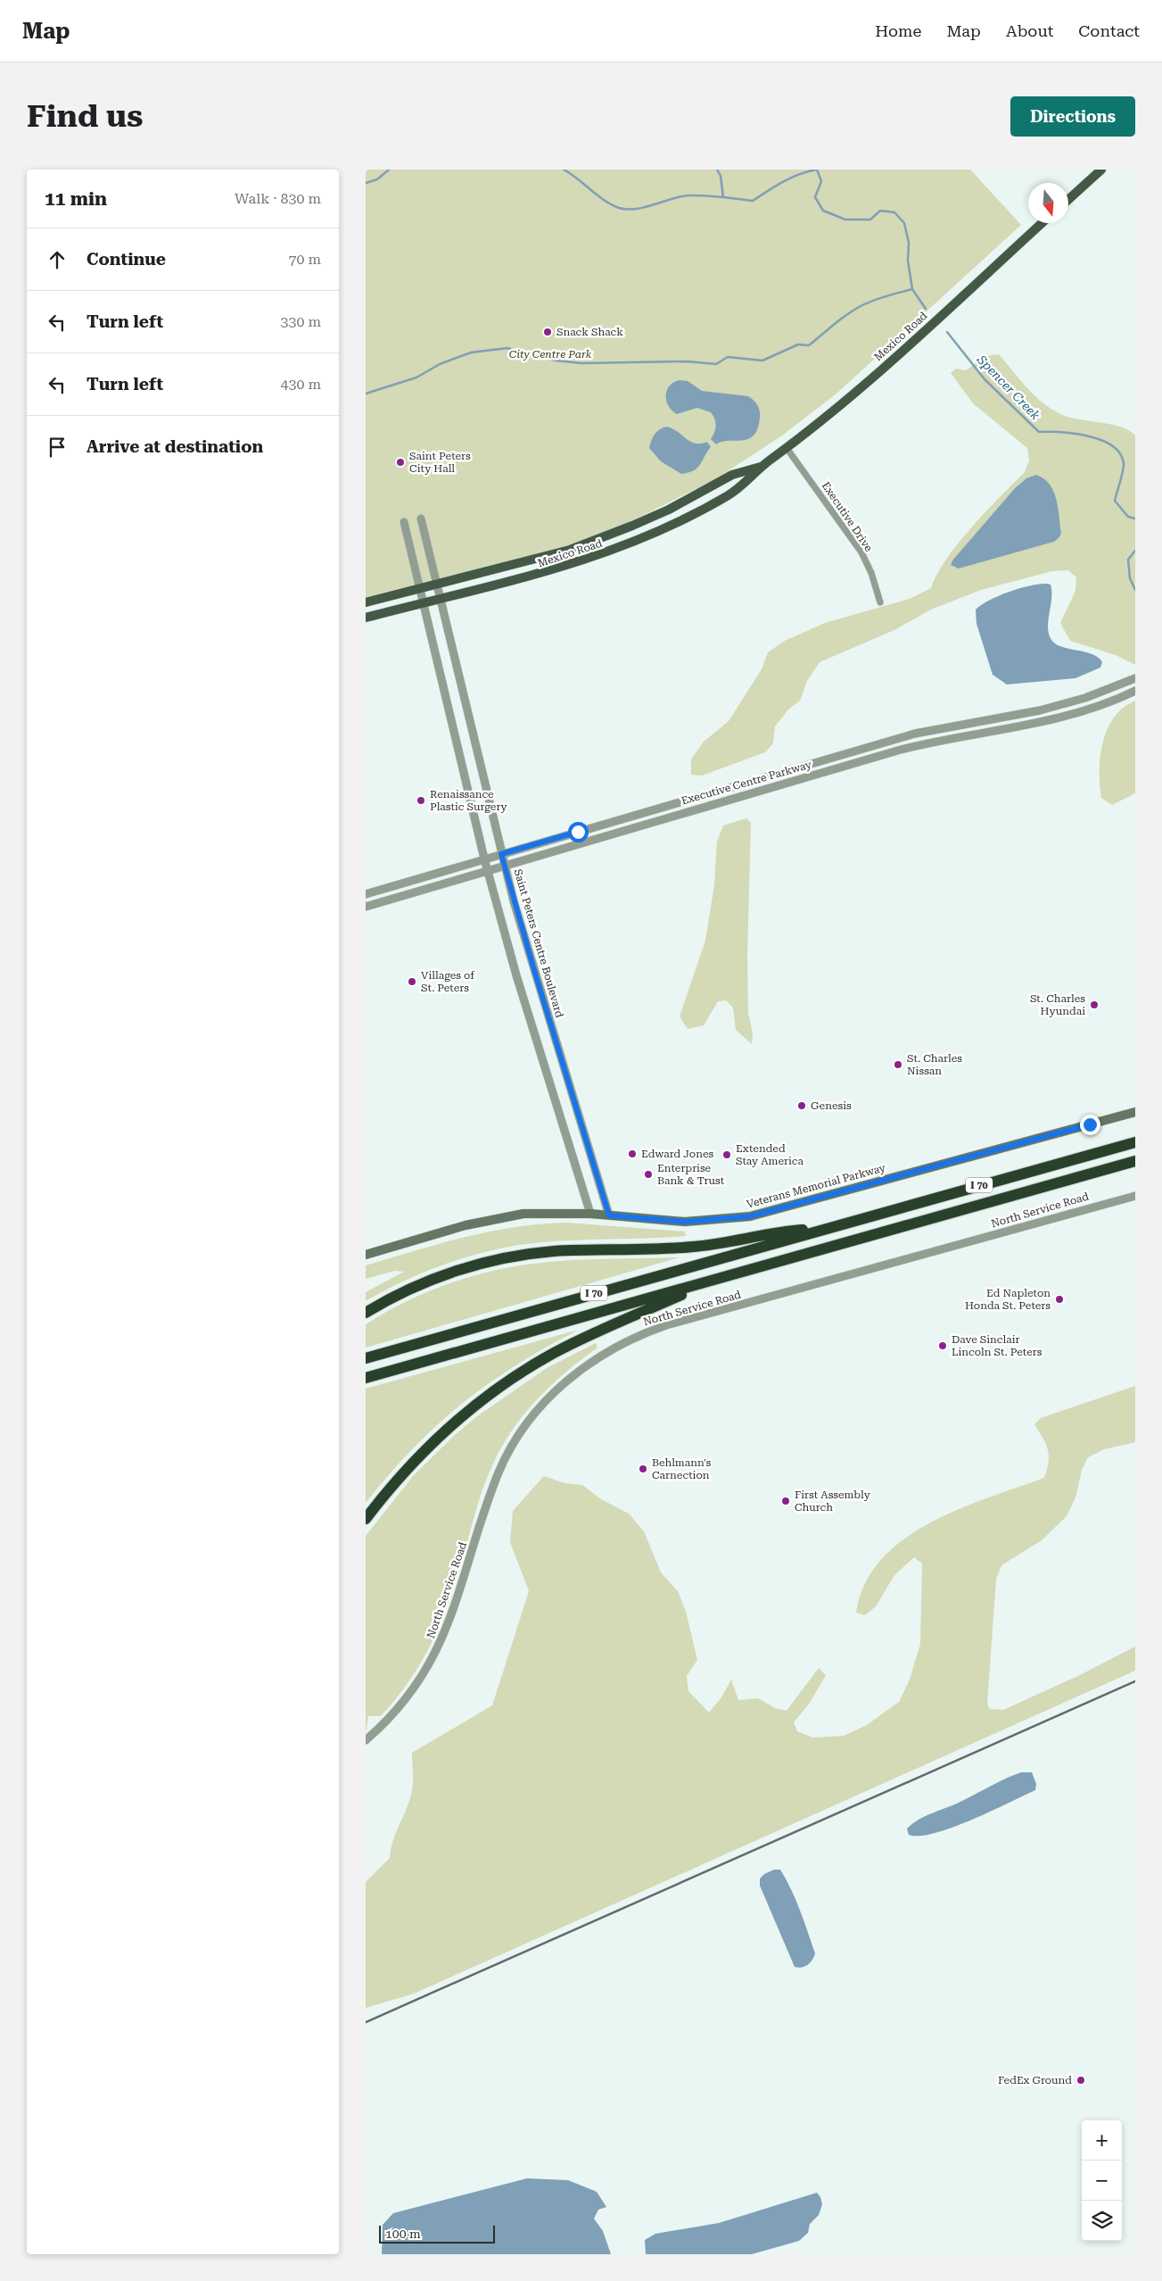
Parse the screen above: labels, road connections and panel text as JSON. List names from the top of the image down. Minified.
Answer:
{"streets":{"highway":["I 70"],"main road":["Mexico Road","Veterans Memorial Parkway"],"street":["Executive Drive","Executive Centre Parkway","Saint Peters Centre Boulevard","North Service Road"]},"crossings":[["Mexico Road","Executive Drive"],["Mexico Road","Saint Peters Centre Boulevard"],["Executive Centre Parkway","Saint Peters Centre Boulevard"],["Saint Peters Centre Boulevard","Veterans Memorial Parkway"]],"water":["Spencer Creek"],"parks":["City Centre Park"],"places":["Snack Shack","Saint Peters City Hall","Renaissance Plastic Surgery","Villages of St. Peters","St. Charles Hyundai","St. Charles Nissan","Genesis","Edward Jones","Extended Stay America","Enterprise Bank & Trust","Ed Napleton Honda St. Peters","Dave Sinclair Lincoln St. Peters","Behlmann's Carnection","First Assembly Church","FedEx Ground"],"scale_bar":"100 m","north":"bottom","page":{"header":"Map","nav":["Home","Map","About","Contact"],"buttons":"Directions","title":"Find us","heading":["11 min","Walk · 830 m"],"list":[["Continue","70 m"],["Turn left","330 m"],["Turn left","430 m"],"Arrive at destination"],"map_buttons":["+","−"],"scale":"100 m"}}
